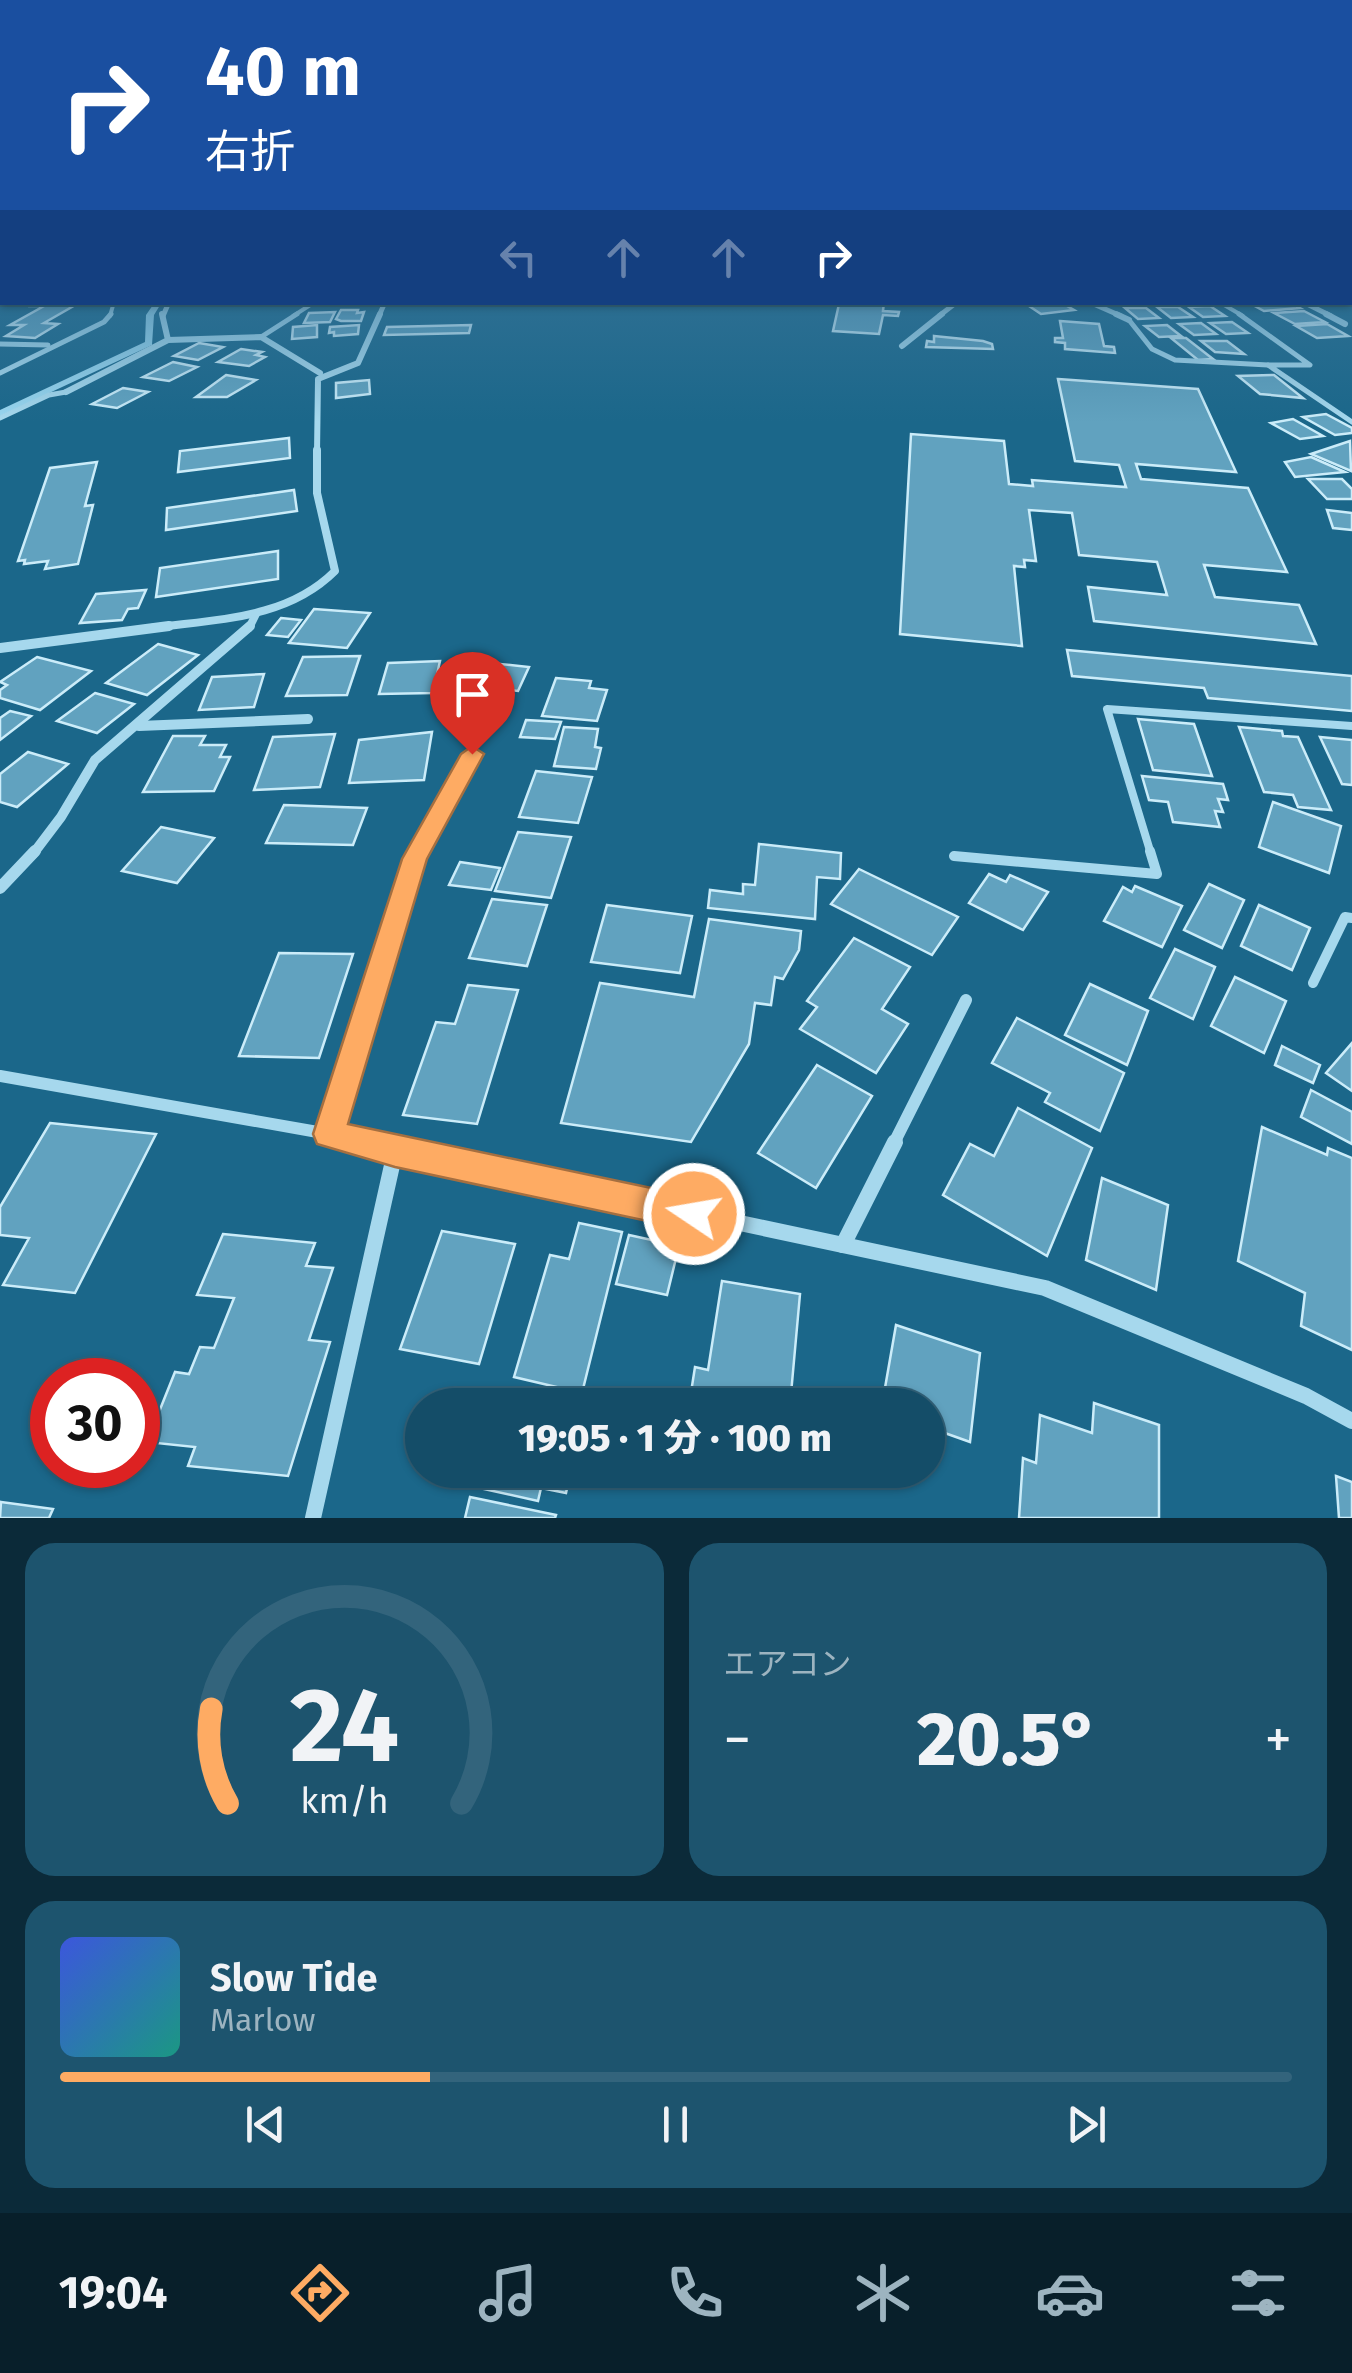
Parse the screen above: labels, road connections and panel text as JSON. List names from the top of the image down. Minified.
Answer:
{"page":{"turn":["40 m","右折"],"limit":"30","trip":"19:05 · 1 分 · 100 m","tile":"エアコン","heat":["−","20.5°","+"],"song":["Slow Tide","Marlow"],"tabs":"19:04","gauge":["24","km/h"]}}
